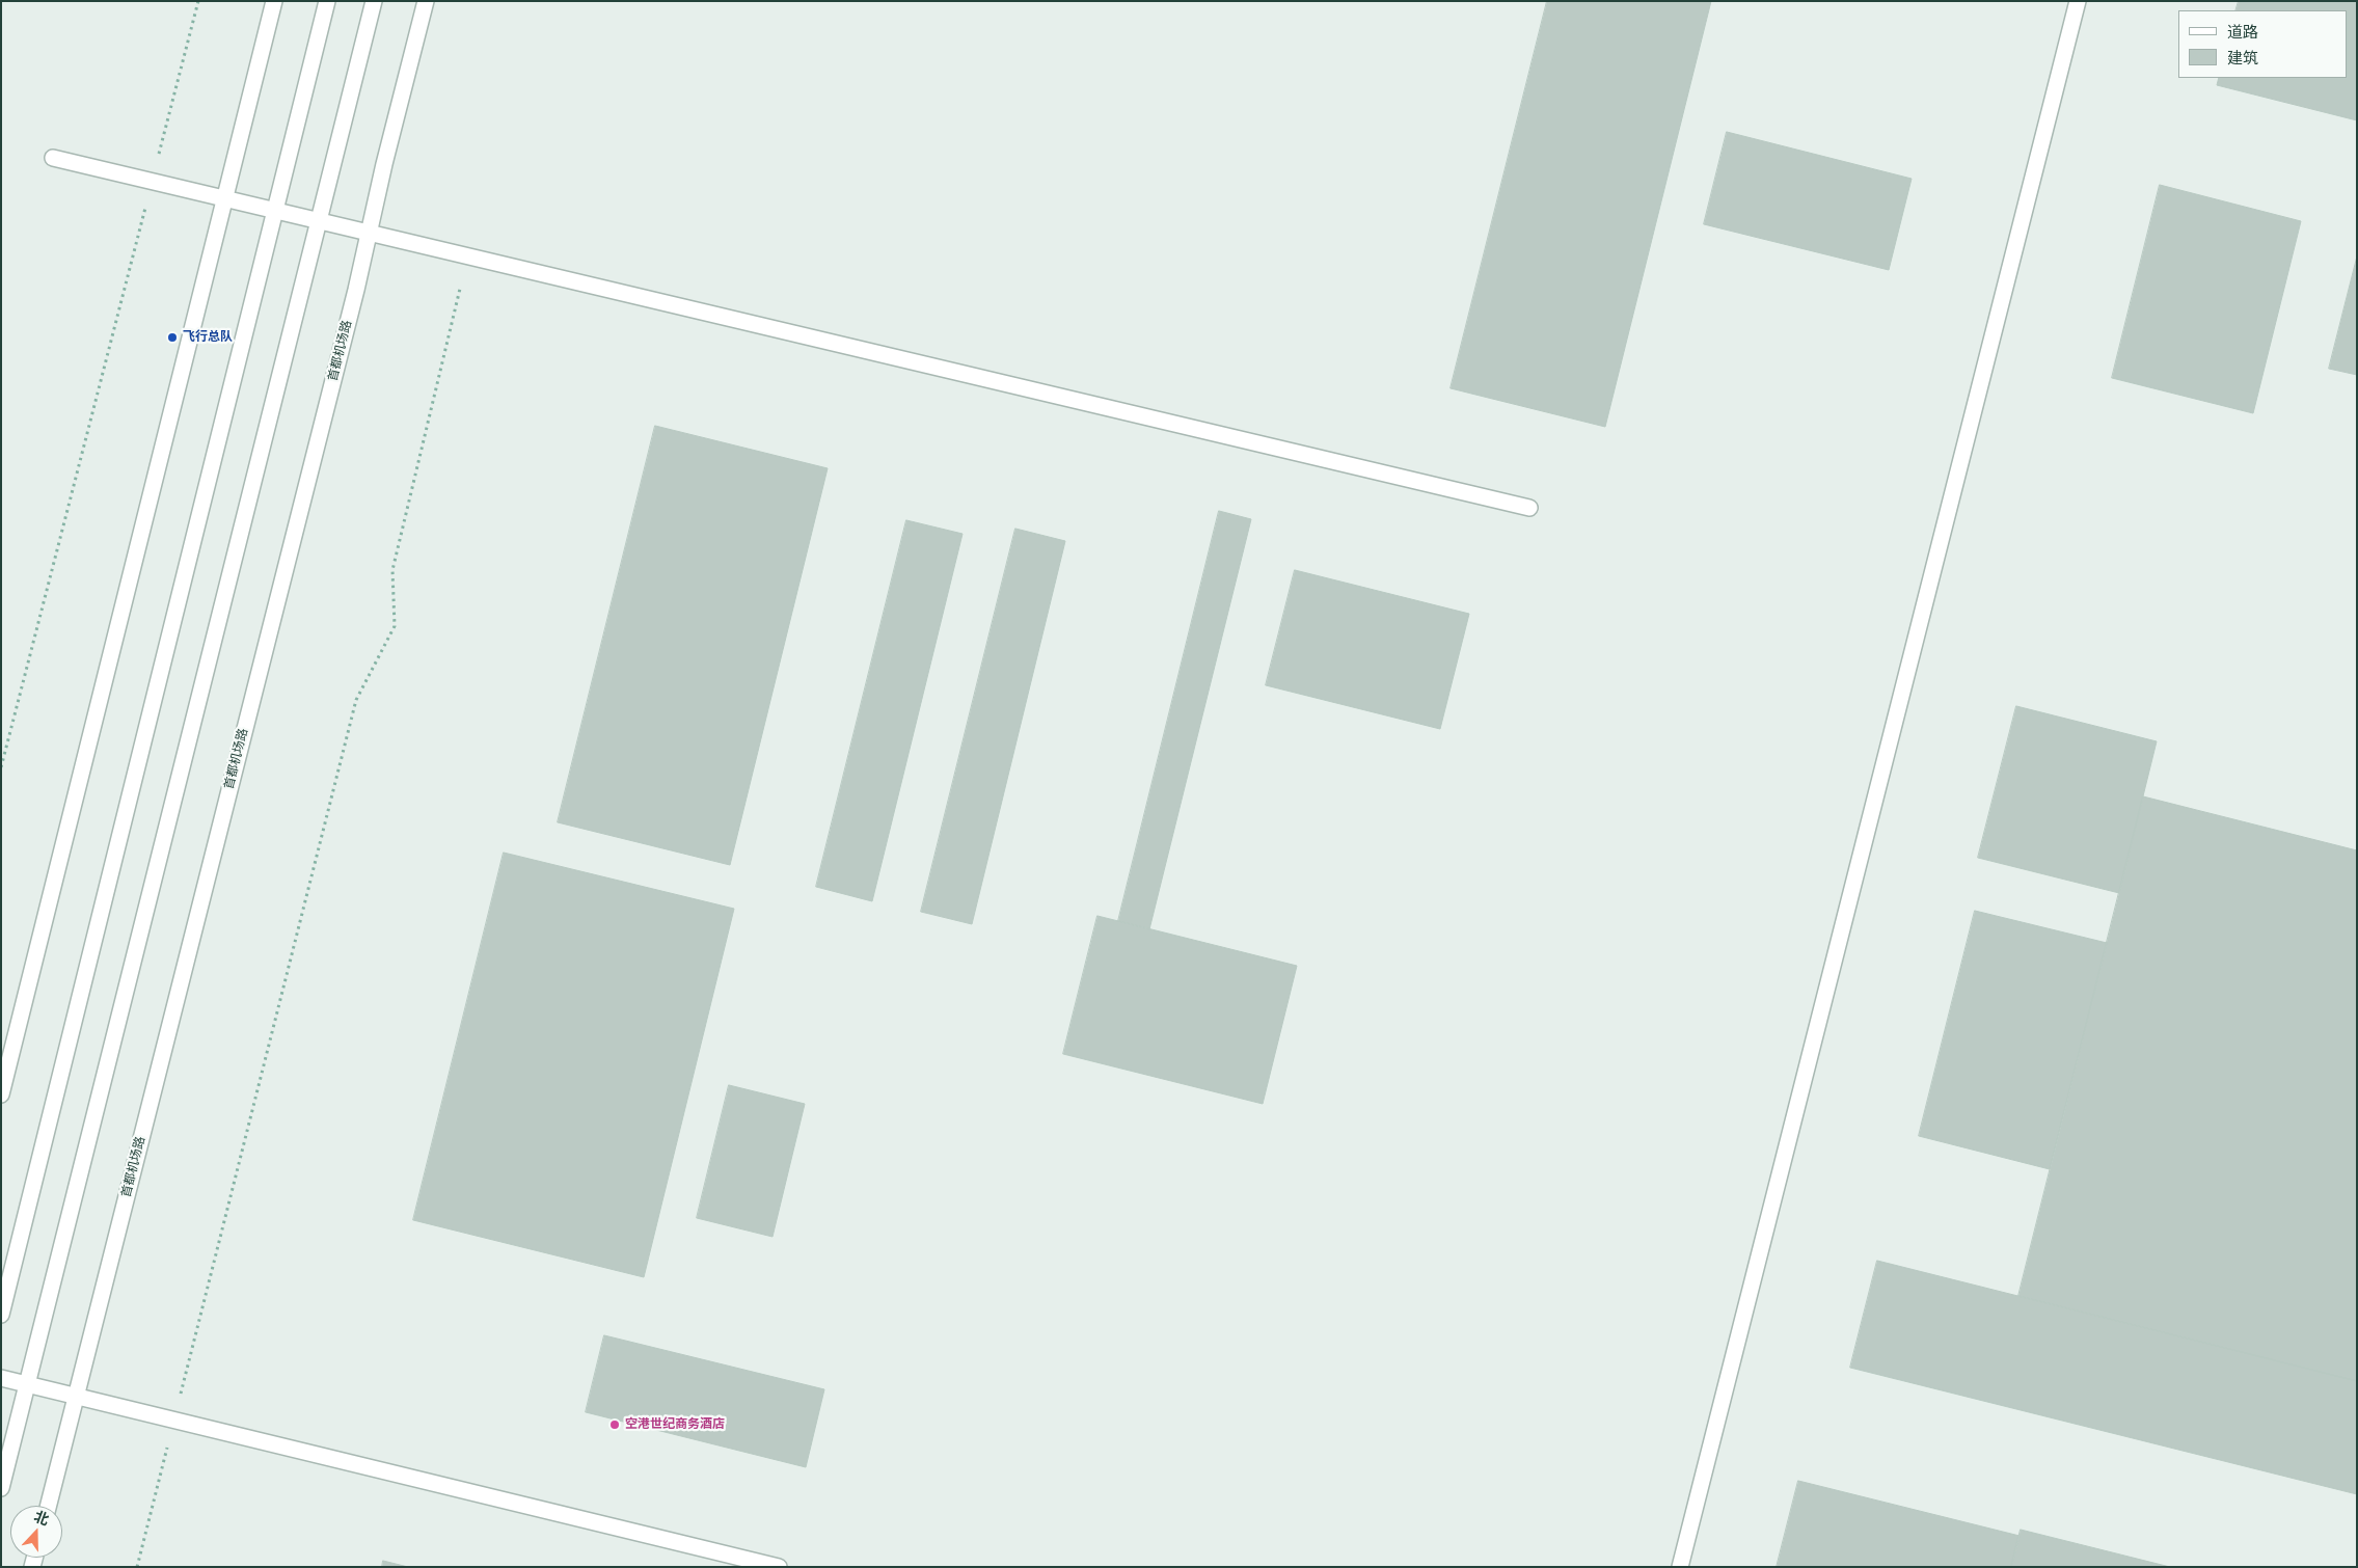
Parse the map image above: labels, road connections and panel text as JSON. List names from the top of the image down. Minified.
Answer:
{"streets":{"street":["首都机场路"]},"places":["飞行总队","空港世纪商务酒店"],"legend":["道路","建筑"],"north":"top"}
